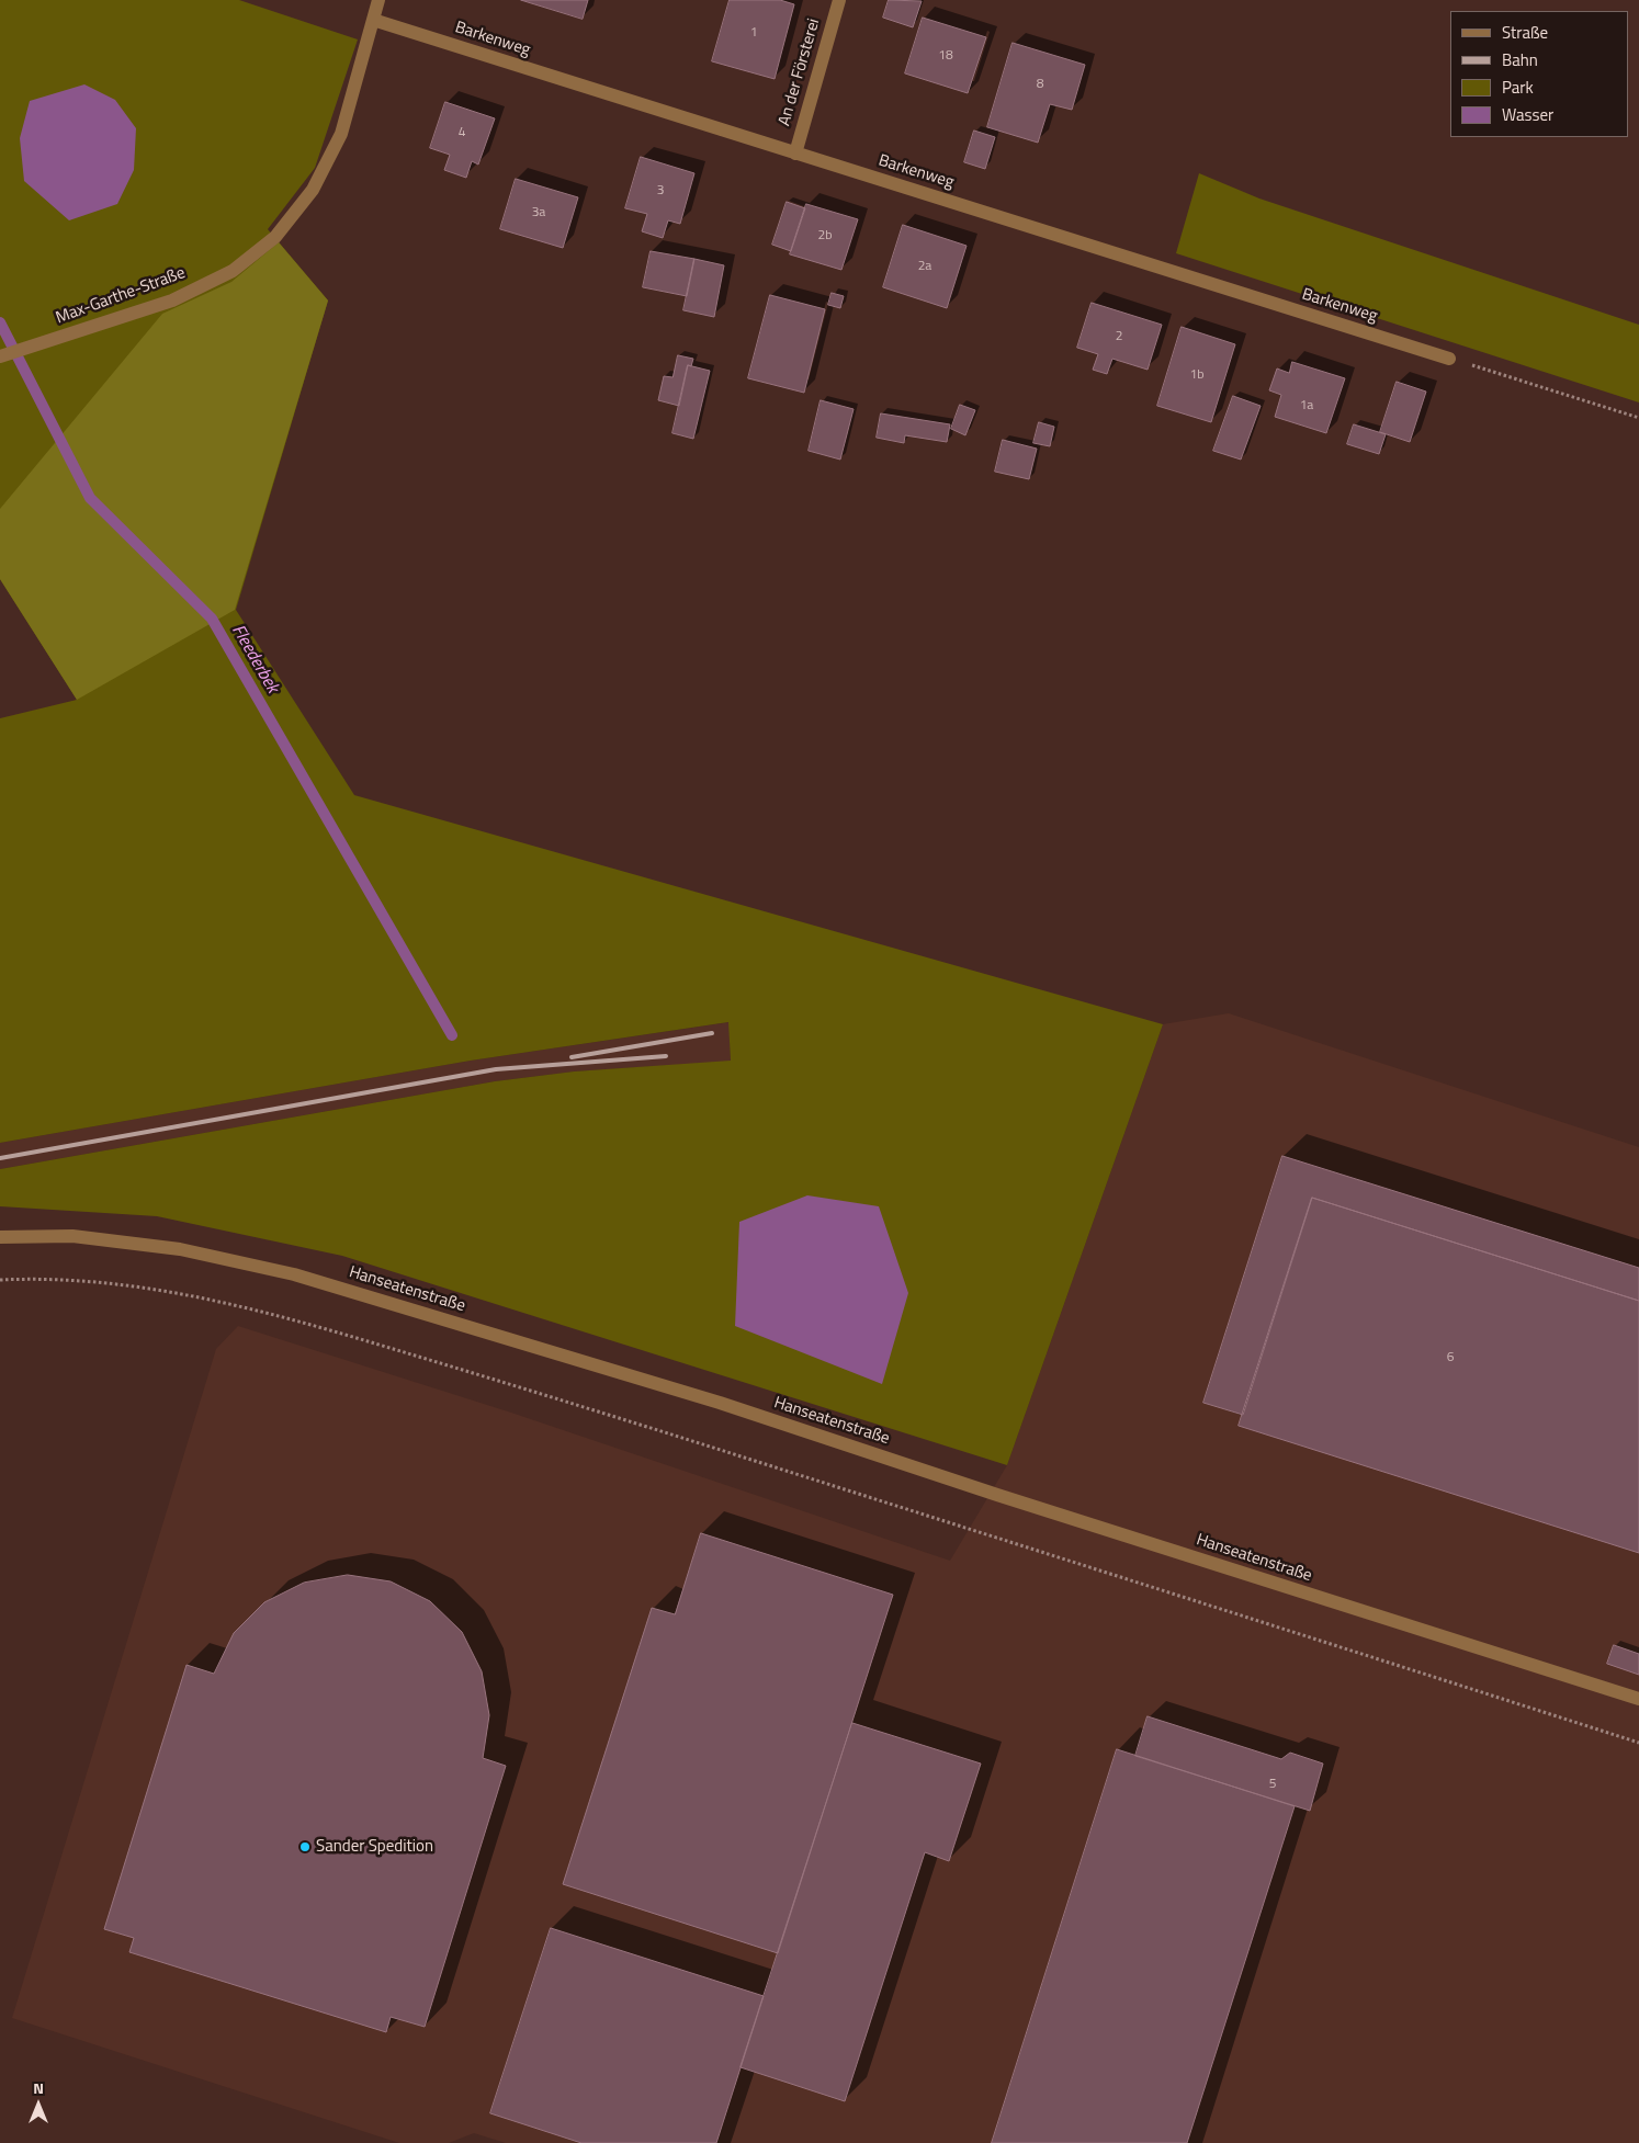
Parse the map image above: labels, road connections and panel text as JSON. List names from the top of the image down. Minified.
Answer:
{"streets":{"street":["Barkenweg","An der Försterei","Max-Garthe-Straße","Hanseatenstraße"]},"crossings":[["Barkenweg","An der Försterei"],["Barkenweg","Max-Garthe-Straße"]],"water":["Fleederbek"],"places":["Sander Spedition"],"house_numbers":["1","18","8","4","3","3a","2b","2a","2","1b","1a","6","5"],"legend":["Straße","Bahn","Park","Wasser"],"north":"top"}
